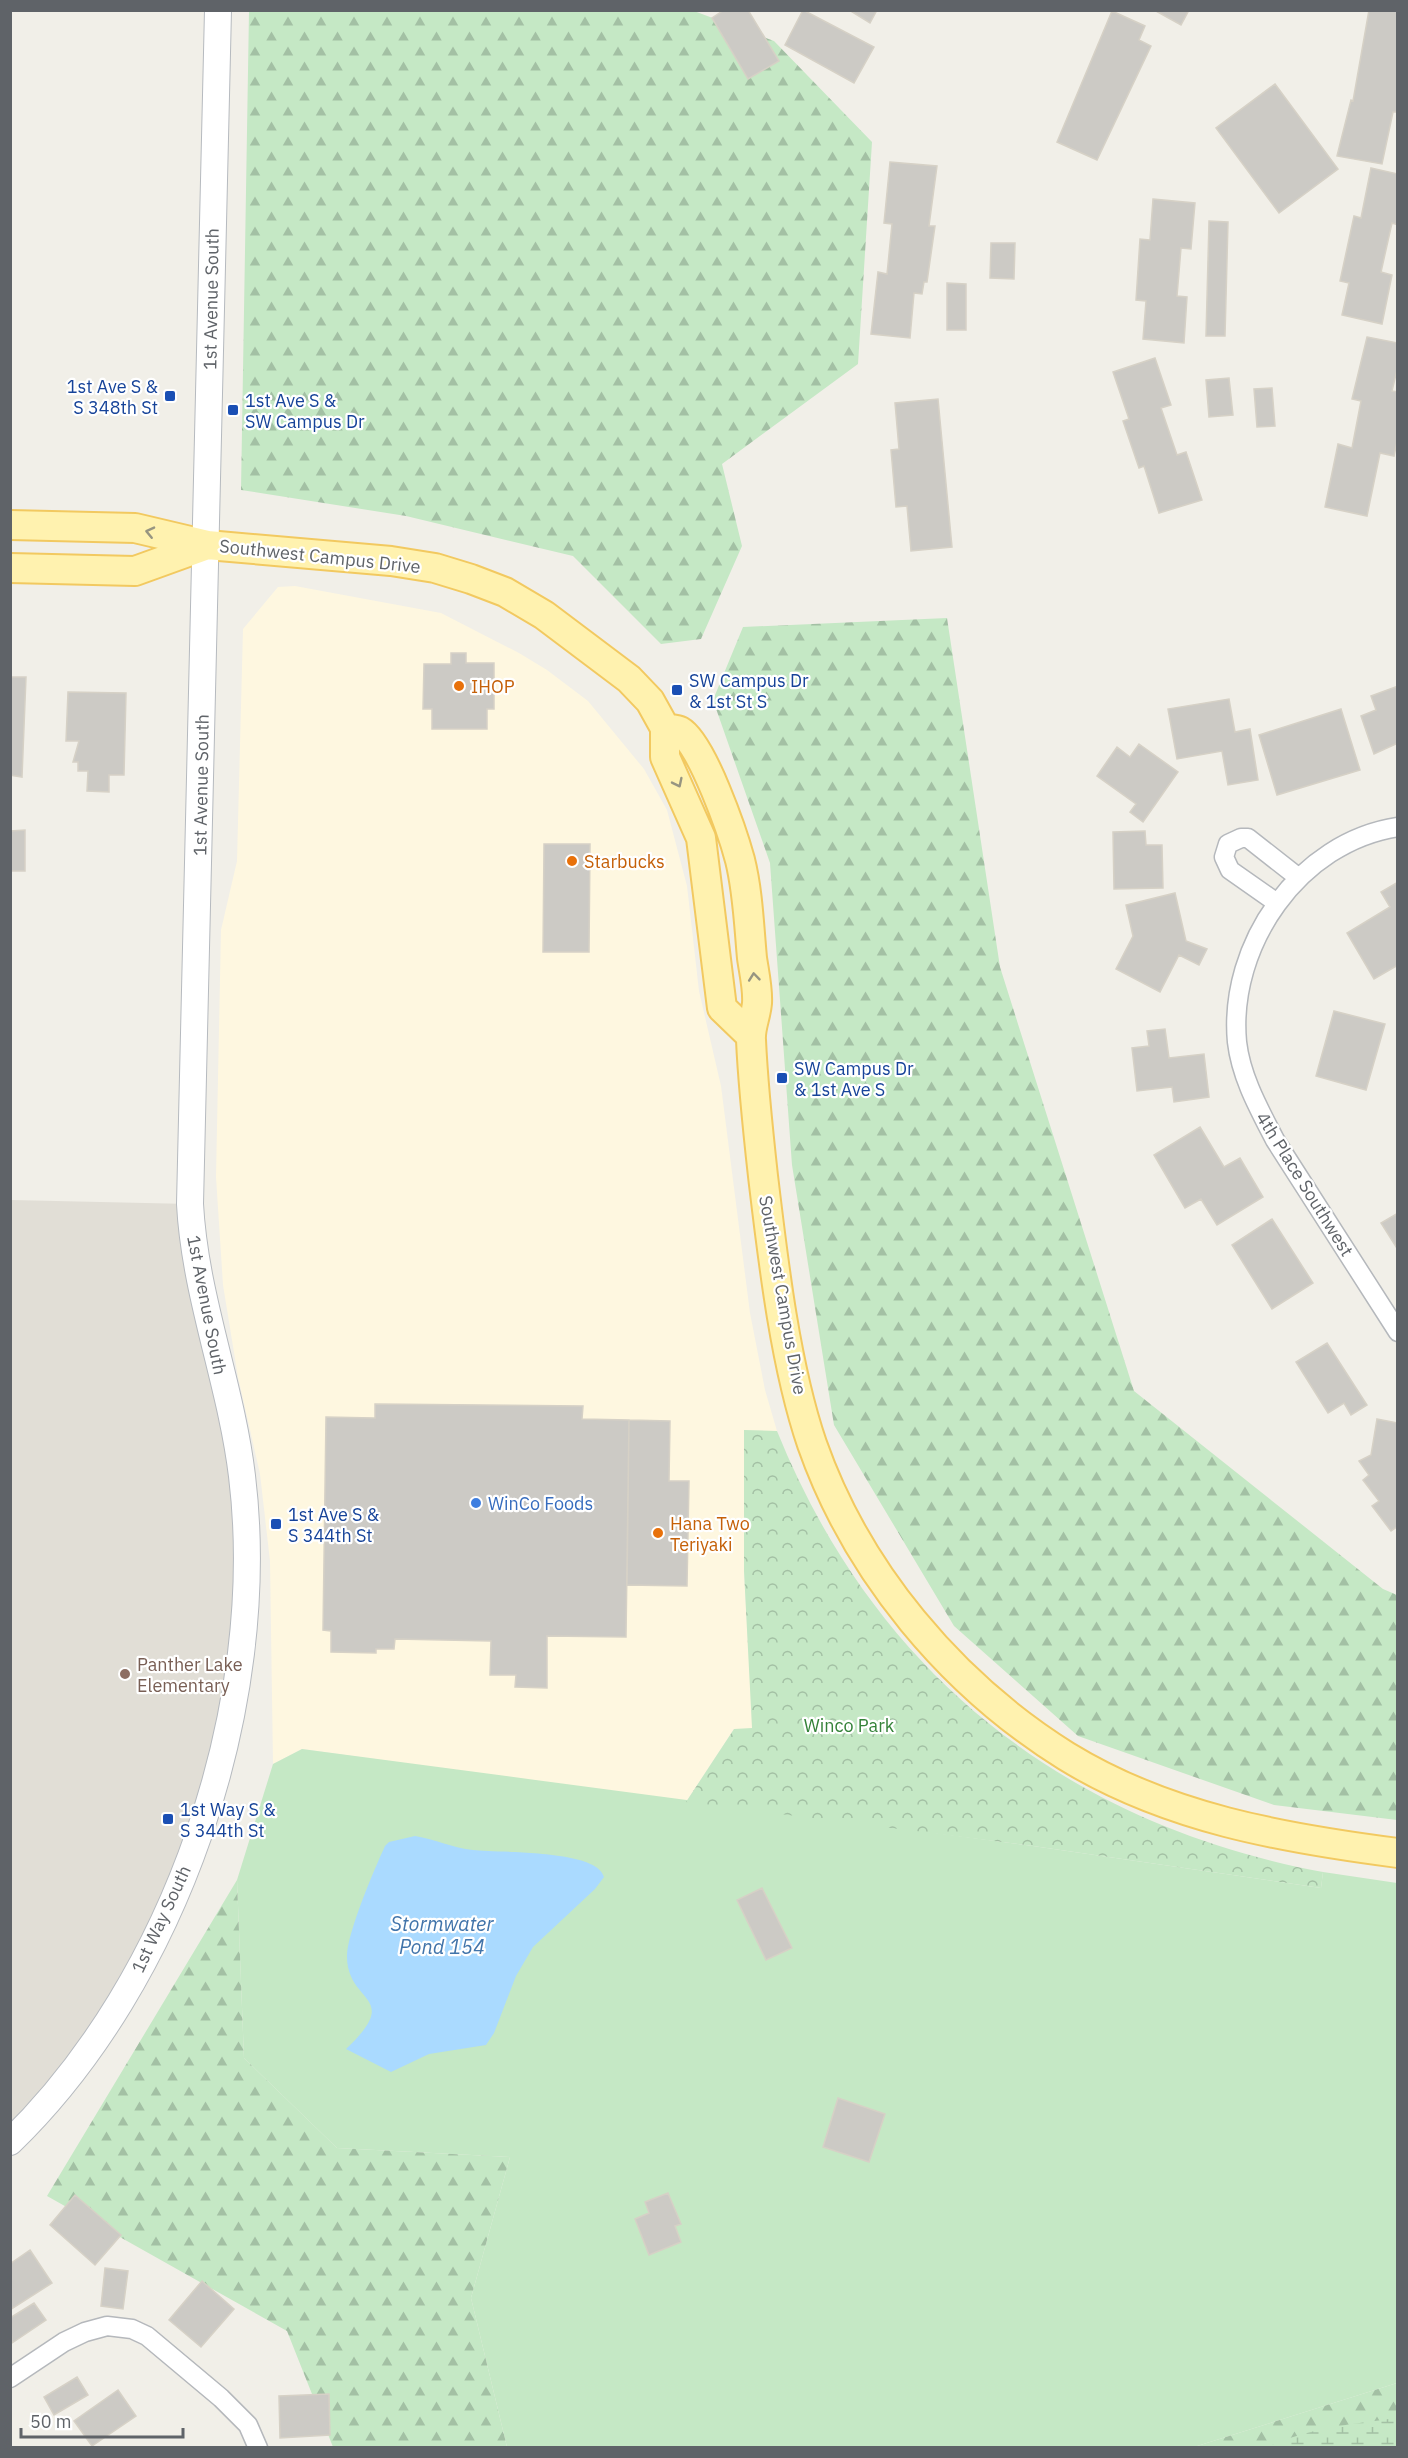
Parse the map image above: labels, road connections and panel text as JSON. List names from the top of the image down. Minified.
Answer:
{"streets":{"main road":["1st Avenue South","Southwest Campus Drive","1st Way South"],"street":["4th Place Southwest"]},"crossings":[["1st Avenue South","Southwest Campus Drive"],["1st Avenue South","1st Way South"]],"water":["Stormwater Pond 154"],"parks":["Winco Park"],"places":{"transit":["1st Ave S & S 348th St","1st Ave S & SW Campus Dr","SW Campus Dr & 1st St S","SW Campus Dr & 1st Ave S","1st Ave S & S 344th St","1st Way S & S 344th St"],"other":["IHOP","Starbucks","WinCo Foods","Hana Two Teriyaki","Panther Lake Elementary"]},"scale_bar":"50 m"}
